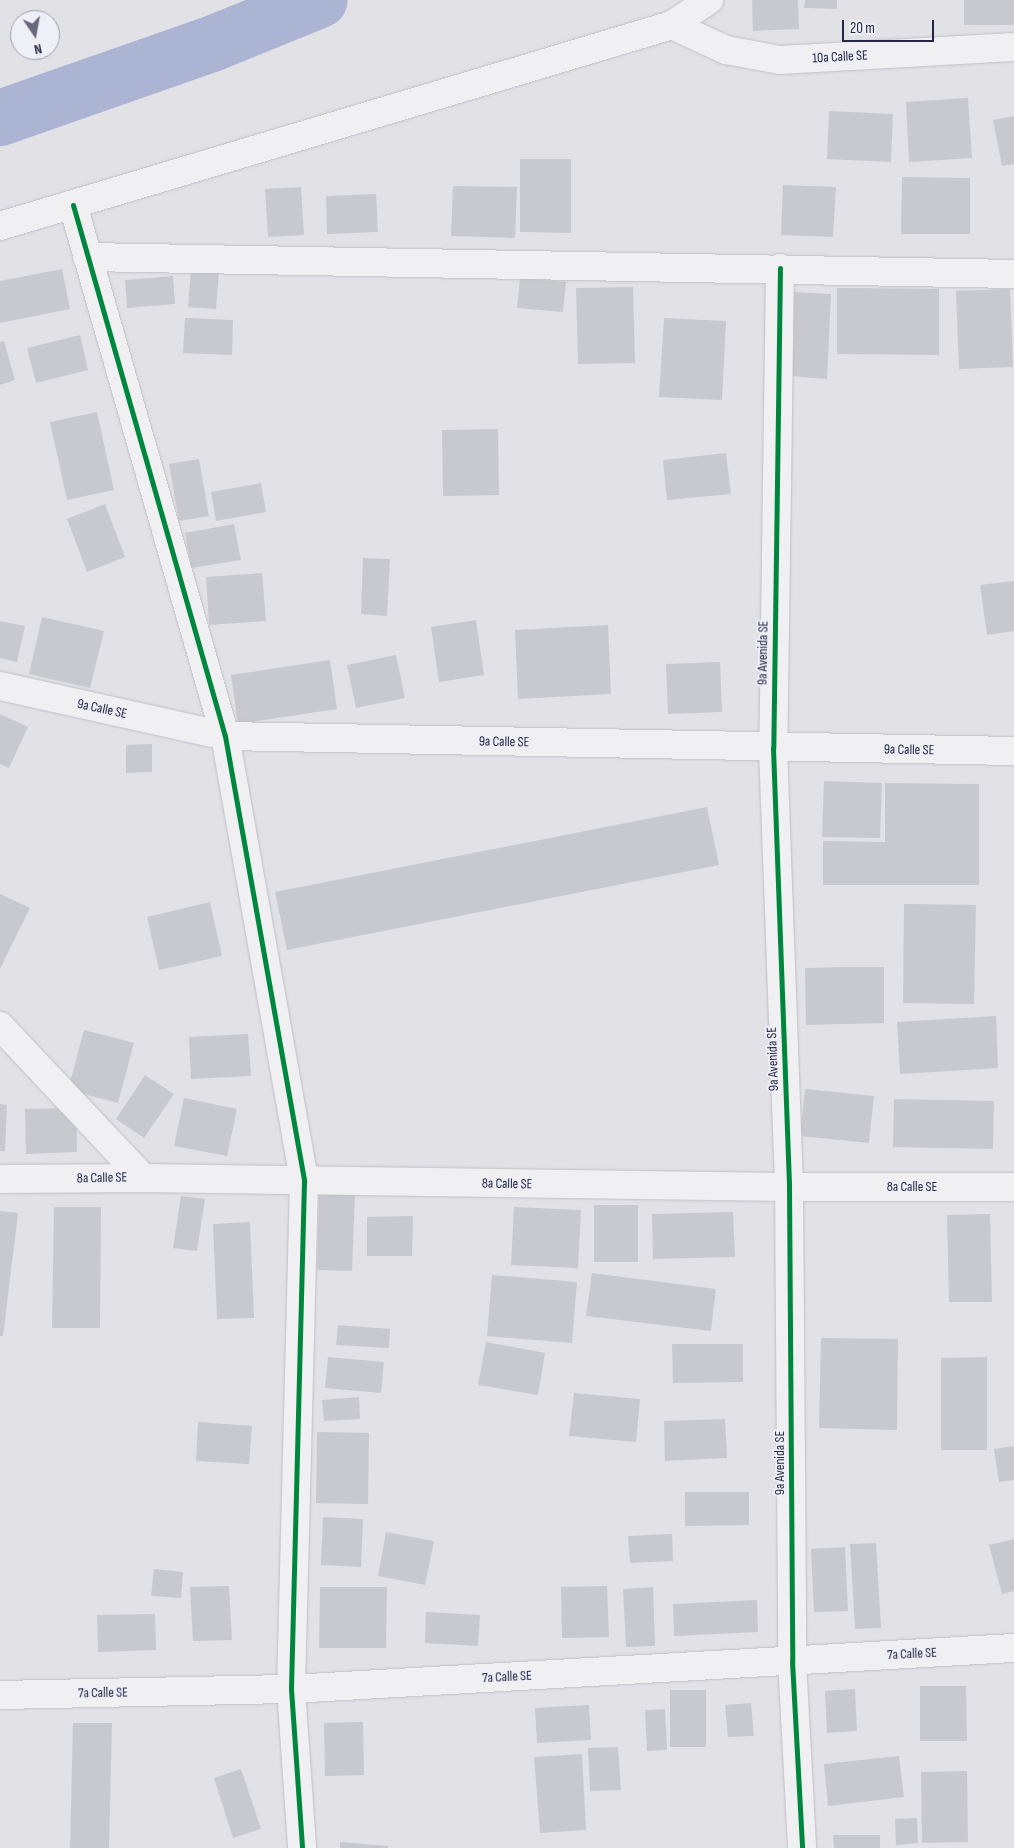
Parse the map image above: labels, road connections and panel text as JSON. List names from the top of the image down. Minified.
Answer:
{"streets":{"street":["10a Calle SE","9a Avenida SE","9a Calle SE","8a Calle SE","7a Calle SE"]},"crossings":[["9a Avenida SE","9a Calle SE"],["9a Avenida SE","8a Calle SE"],["9a Avenida SE","7a Calle SE"]],"scale_bar":"20 m","north":"bottom"}
